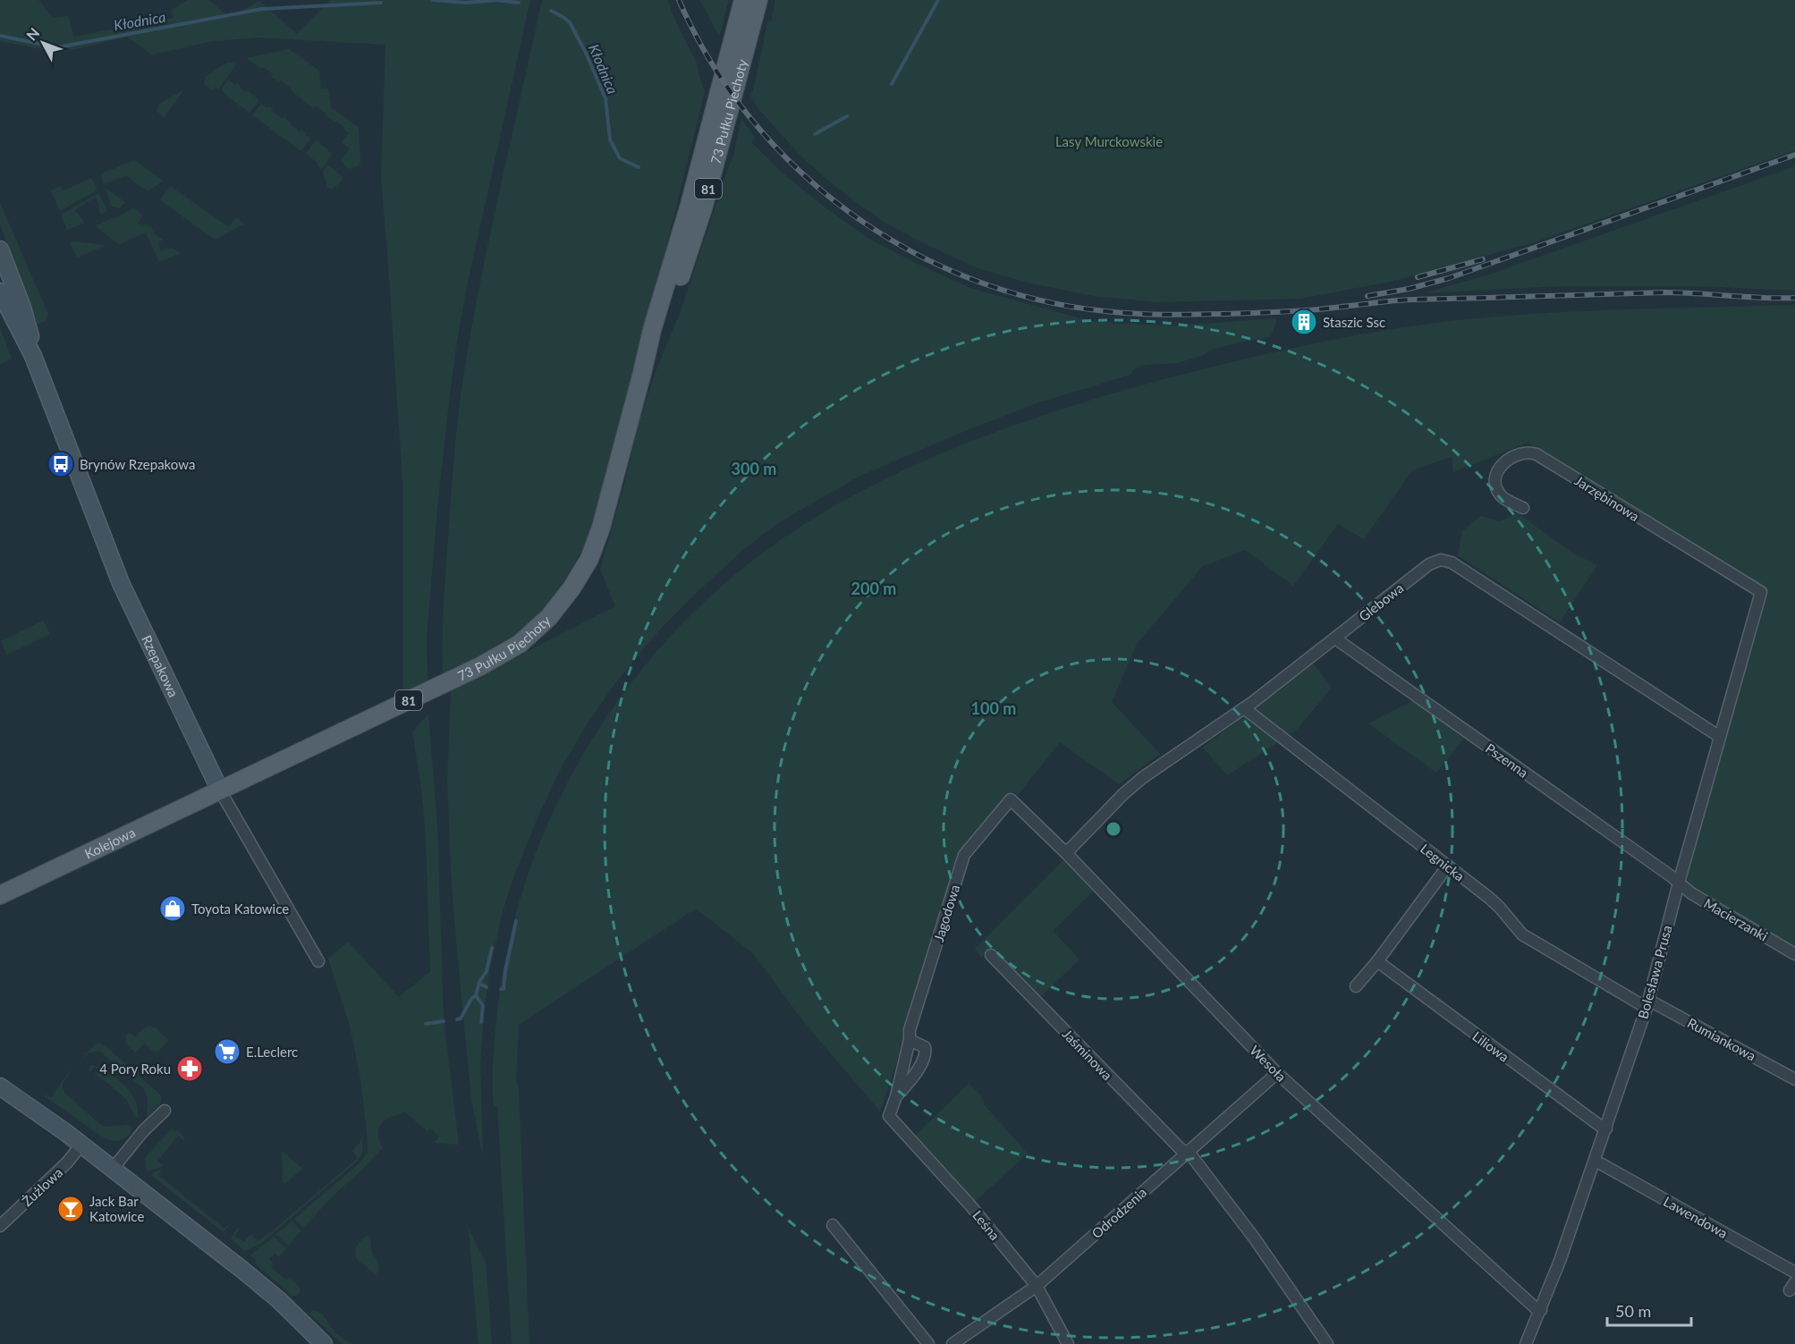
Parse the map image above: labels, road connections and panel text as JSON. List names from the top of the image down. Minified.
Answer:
{"streets":{"main road":["73 Pułku Piechoty","81","Kolejowa"],"street":["Jarzębinowa","Glebowa","Rzepakowa","Pszenna","Legnicka","Jagodowa","Macierzanki","Bolesława Prusa","Rumiankowa","Liliowa","Jaśminowa","Wesoła","Żużlowa","Odrodzenia","Lawendowa","Leśna"]},"crossings":[["73 Pułku Piechoty","Rzepakowa"],["73 Pułku Piechoty","Kolejowa"],["Jarzębinowa","Bolesława Prusa"],["Glebowa","Pszenna"],["Glebowa","Legnicka"],["Glebowa","Bolesława Prusa"],["Glebowa","Wesoła"],["Rzepakowa","Kolejowa"],["Pszenna","Macierzanki"],["Pszenna","Bolesława Prusa"],["Legnicka","Bolesława Prusa"],["Legnicka","Rumiankowa"],["Jagodowa","Wesoła"],["Jagodowa","Leśna"],["Macierzanki","Bolesława Prusa"],["Bolesława Prusa","Rumiankowa"],["Bolesława Prusa","Liliowa"],["Bolesława Prusa","Wesoła"],["Bolesława Prusa","Lawendowa"],["Jaśminowa","Odrodzenia"],["Wesoła","Odrodzenia"],["Odrodzenia","Leśna"]],"water":["Kłodnica"],"parks":["Lasy Murckowskie"],"places":{"building":["Staszic Ssc"],"bus stop":["Brynów Rzepakowa"],"shop":["Toyota Katowice"],"supermarket":["E.Leclerc"],"pharmacy":["4 Pory Roku"],"bar":["Jack Bar Katowice"]},"scale_bar":"50 m","north":"top left","rings":["300 m","200 m","100 m"]}
